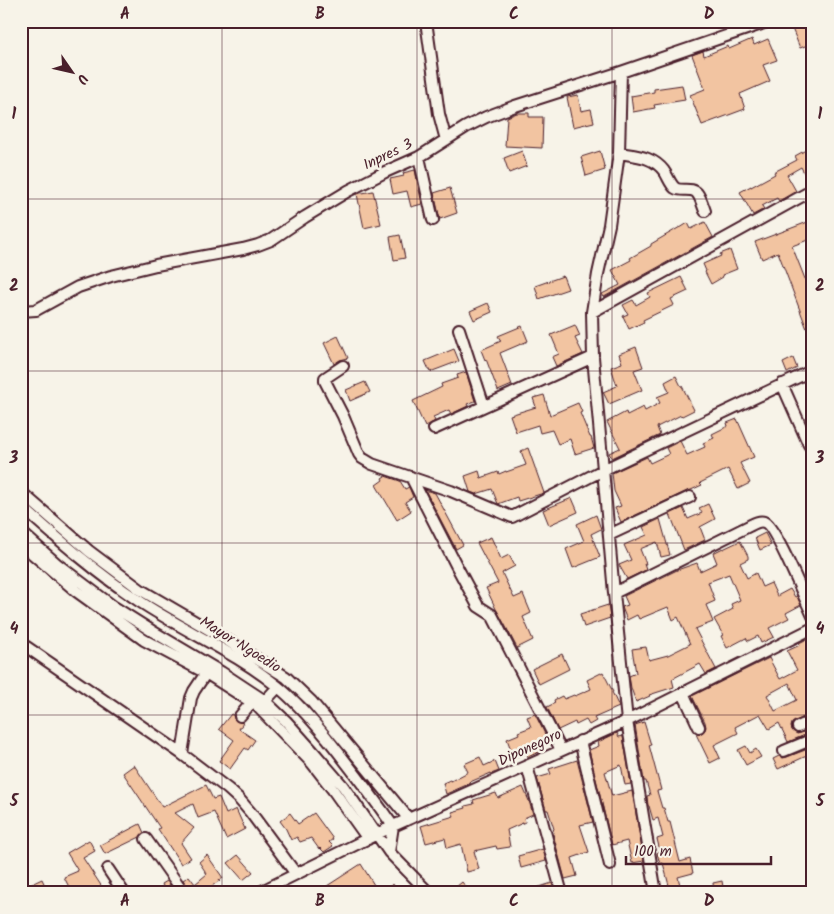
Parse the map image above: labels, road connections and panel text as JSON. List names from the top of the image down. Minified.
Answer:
{"streets":{"street":["Inpres 3","Mayor Ngoedio","Diponegoro"]},"crossings":[["Mayor Ngoedio","Diponegoro"]],"scale_bar":"100 m","north":"bottom right","grid":{"columns":["A","B","C","D"],"rows":["1","2","3","4","5"]}}
